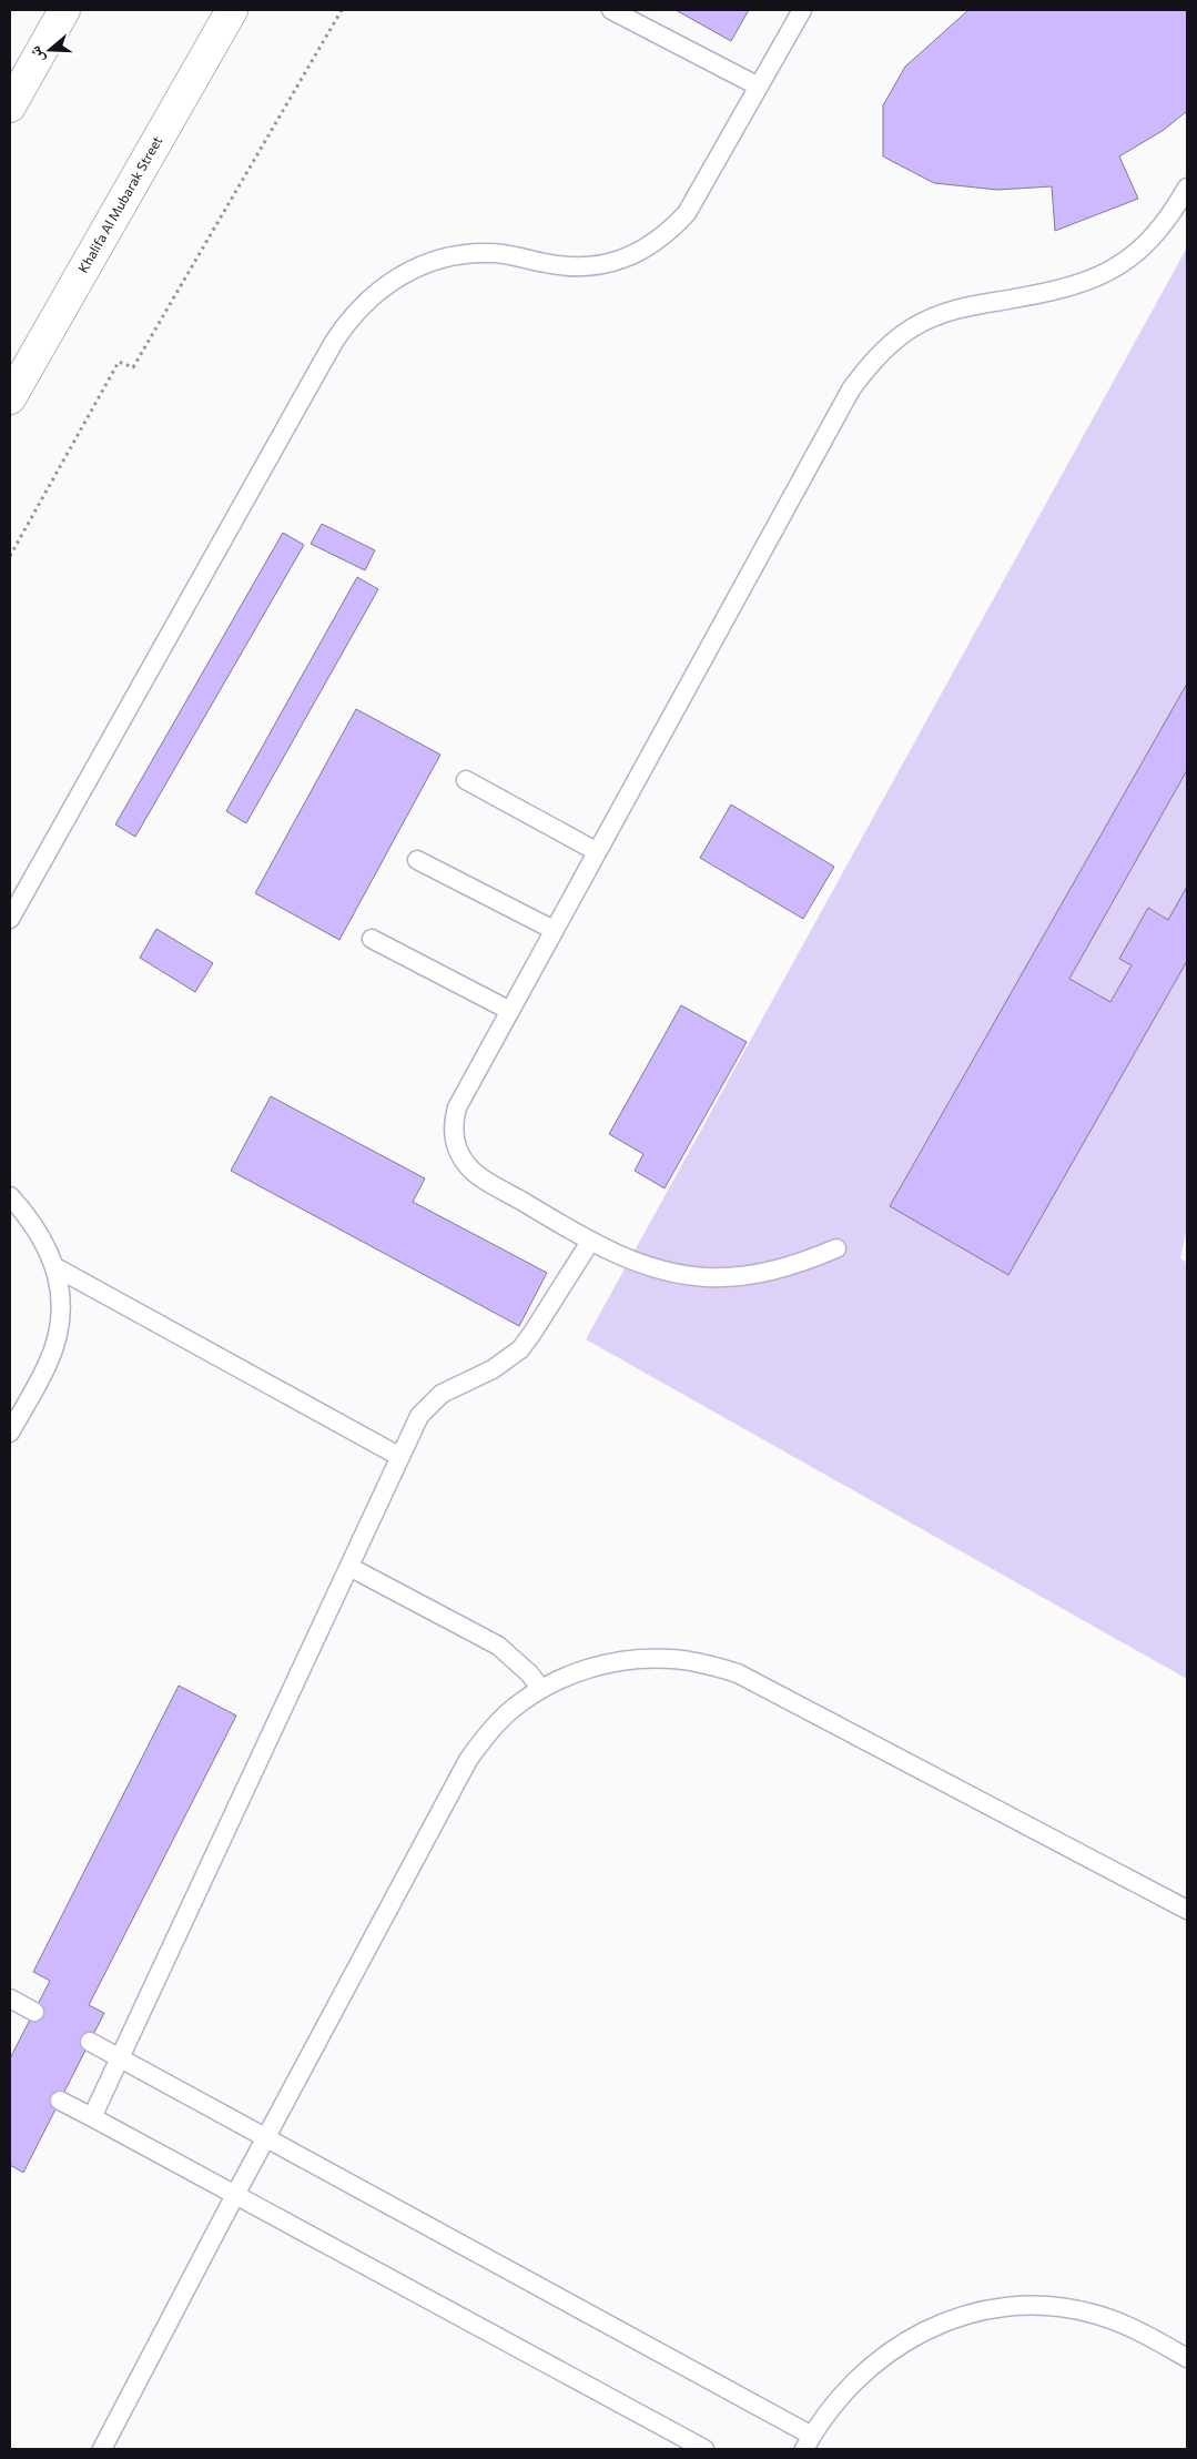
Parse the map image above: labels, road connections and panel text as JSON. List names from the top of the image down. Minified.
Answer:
{"streets":{"main road":["Khalifa Al Mubarak Street"]},"north":"left"}
